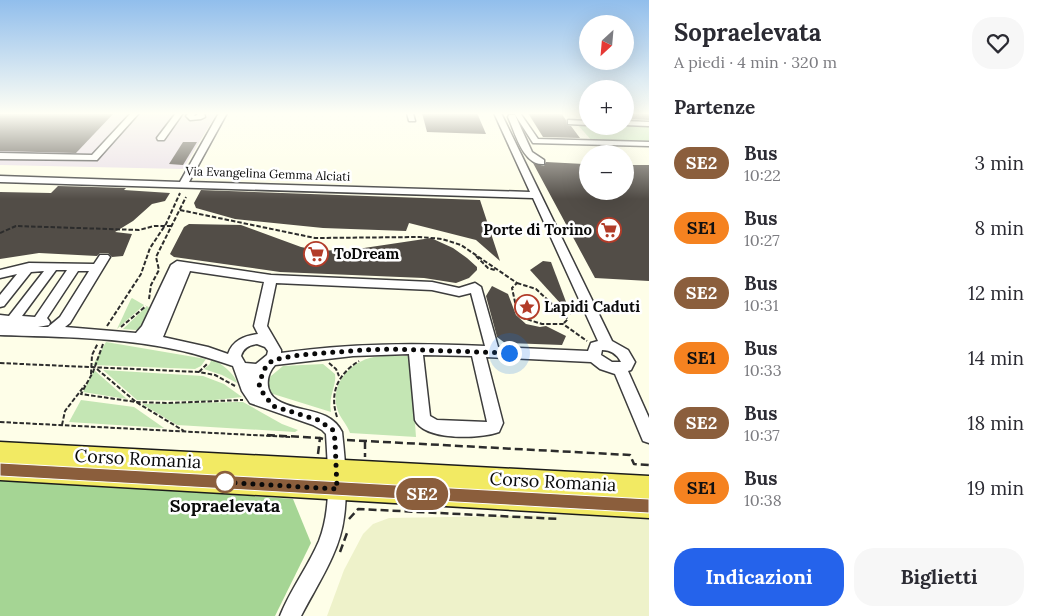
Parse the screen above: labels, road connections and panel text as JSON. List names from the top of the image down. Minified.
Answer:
{"streets":{"main road":["Corso Romania"],"street":["Via Evangelina Gemma Alciati"]},"places":{"supermarket":["Porte di Torino","ToDream"],"place":["Lapidi Caduti"],"other":["Sopraelevata"]},"lines":["bus line SE2"],"north":"bottom left","page":{"on_map":"SE2","heading":[["Sopraelevata","A piedi · 4 min · 320 m"],"Partenze"],"map_buttons":["+","−"],"list":[{"mark":"SE2","name":"Bus","note":"10:22","value":"3 min"},{"mark":"SE1","name":"Bus","note":"10:27","value":"8 min"},{"mark":"SE2","name":"Bus","note":"10:31","value":"12 min"},{"mark":"SE1","name":"Bus","note":"10:33","value":"14 min"},{"mark":"SE2","name":"Bus","note":"10:37","value":"18 min"},{"mark":"SE1","name":"Bus","note":"10:38","value":"19 min"}],"buttons":["Indicazioni","Biglietti"]}}
